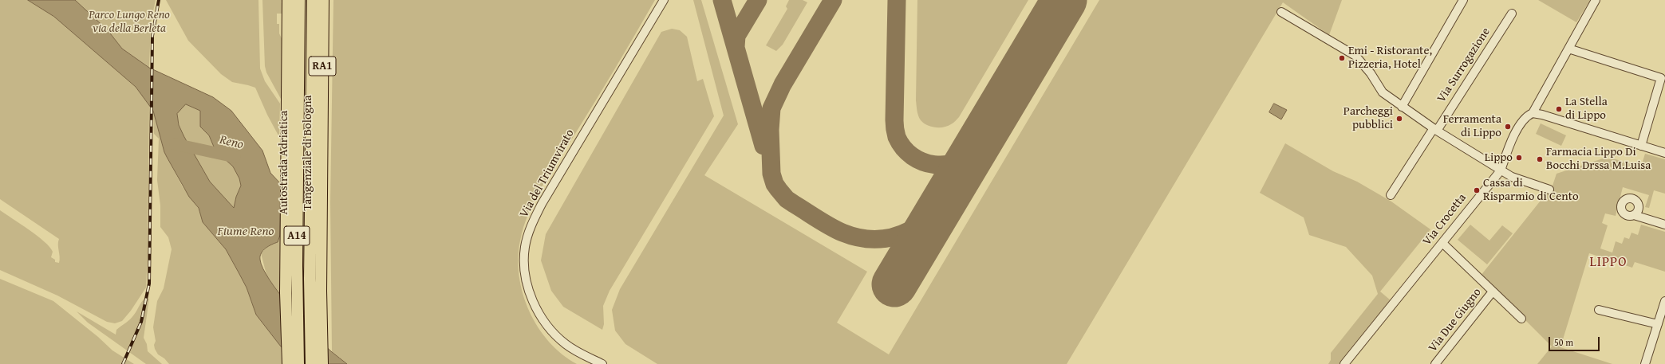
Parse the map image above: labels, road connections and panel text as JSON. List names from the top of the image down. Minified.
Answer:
{"streets":{"highway":["RA1","Tangenziale di Bologna","Autostrada Adriatica","A14"],"street":["Via Surrogazione","Via del Triumvirato","Via Crocetta","Via Due Giugno"]},"crossings":[["Via Crocetta","Via Due Giugno"]],"districts":["LIPPO"],"water":["Reno","Fiume Reno"],"parks":["Parco Lungo Reno via della Berleta"],"places":["Emi - Ristorante, Pizzeria, Hotel","La Stella di Lippo","Parcheggi pubblici","Ferramenta di Lippo","Lippo","Farmacia Lippo Di Bocchi Drssa M.Luisa","Cassa di Risparmio di Cento"],"scale_bar":"50 m"}
